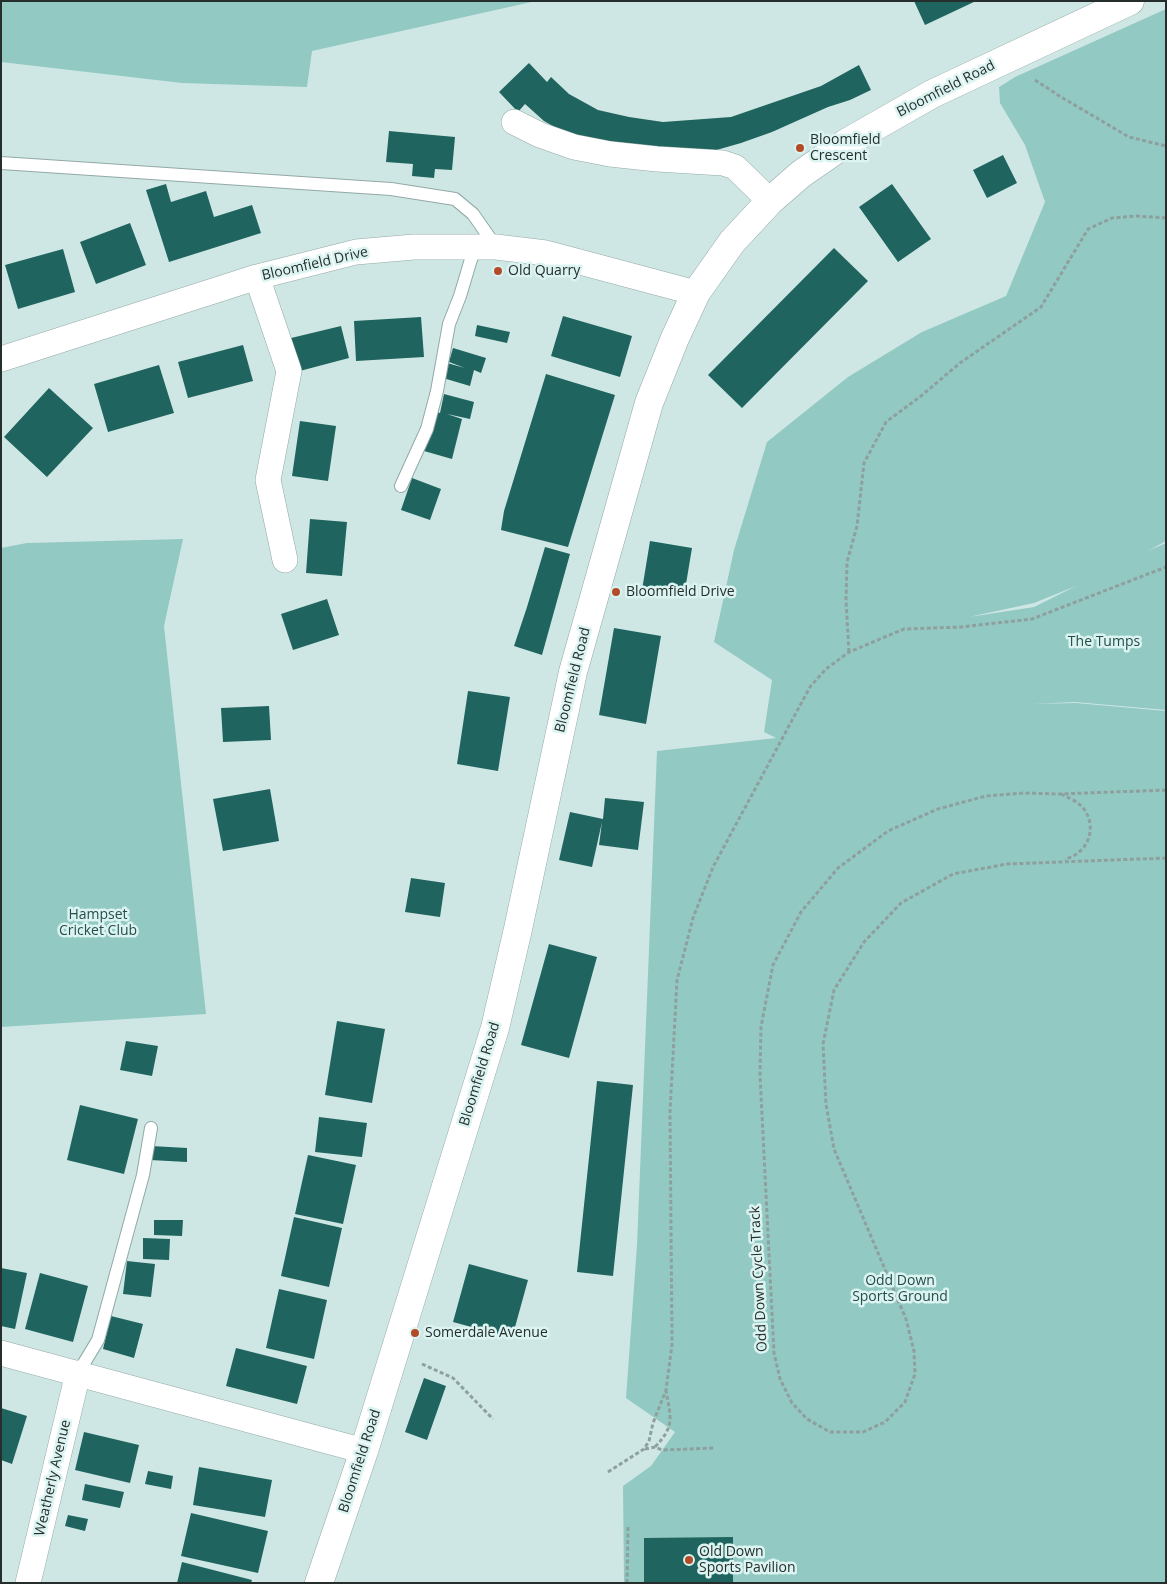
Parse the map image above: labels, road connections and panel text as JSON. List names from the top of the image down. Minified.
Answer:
{"streets":{"street":["Bloomfield Road","Bloomfield Drive","Weatherly Avenue"],"path":["Odd Down Cycle Track"]},"crossings":[["Bloomfield Road","Bloomfield Drive"]],"parks":["The Tumps","Hampset Cricket Club","Odd Down Sports Ground"],"places":["Bloomfield Crescent","Old Quarry","Bloomfield Drive","Somerdale Avenue","Old Down Sports Pavilion"]}
